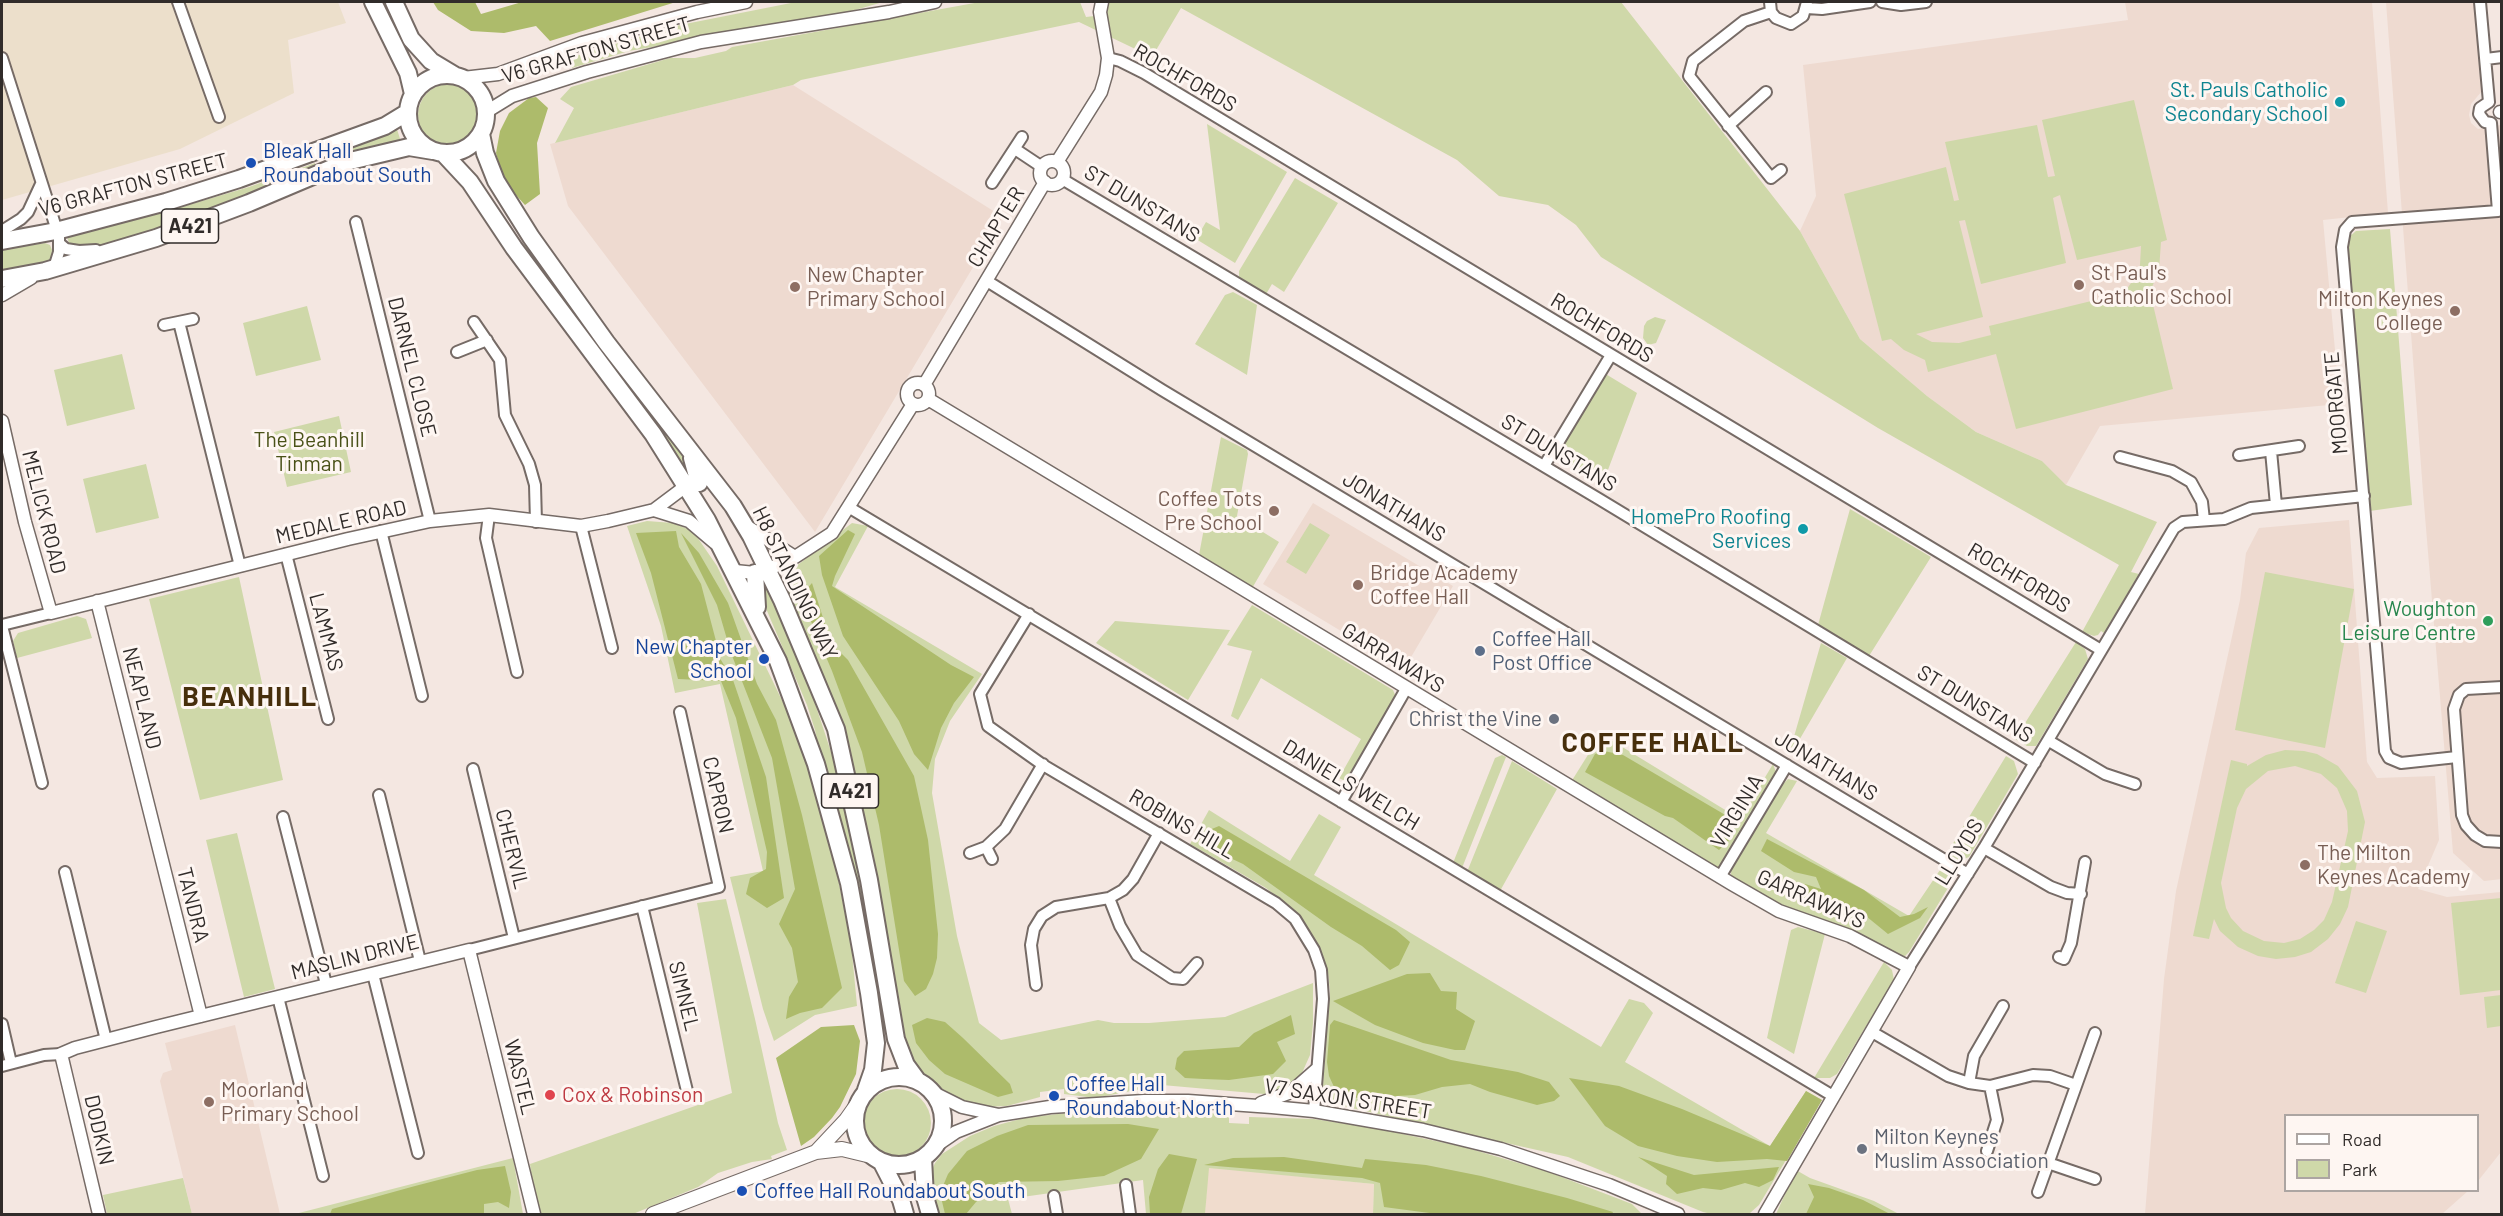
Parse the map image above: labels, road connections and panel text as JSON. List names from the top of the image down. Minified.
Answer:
{"streets":{"highway":["V6 GRAFTON STREET","A421","H8 STANDING WAY"],"street":["ROCHFORDS","ST DUNSTANS","CHAPTER","DARNEL CLOSE","MOORGATE","JONATHANS","MELICK ROAD","MEDALE ROAD","LAMMAS","GARRAWAYS","NEAPLAND","DANIELS WELCH","CAPRON","VIRGINIA","ROBINS HILL","CHERVIL","LLOYDS","TANDRA","MASLIN DRIVE","SIMNEL","WASTEL","V7 SAXON STREET","DODKIN"]},"crossings":[["V6 GRAFTON STREET","A421"],["V6 GRAFTON STREET","H8 STANDING WAY"],["ROCHFORDS","LLOYDS"],["ST DUNSTANS","CHAPTER"],["ST DUNSTANS","LLOYDS"],["A421","H8 STANDING WAY"],["A421","V7 SAXON STREET"],["CHAPTER","JONATHANS"],["CHAPTER","GARRAWAYS"],["DARNEL CLOSE","MEDALE ROAD"],["JONATHANS","VIRGINIA"],["JONATHANS","LLOYDS"],["MELICK ROAD","MEDALE ROAD"],["MEDALE ROAD","H8 STANDING WAY"],["MEDALE ROAD","LAMMAS"],["MEDALE ROAD","NEAPLAND"],["H8 STANDING WAY","V7 SAXON STREET"],["GARRAWAYS","VIRGINIA"],["GARRAWAYS","LLOYDS"],["NEAPLAND","TANDRA"],["DANIELS WELCH","ROBINS HILL"],["DANIELS WELCH","LLOYDS"],["CAPRON","MASLIN DRIVE"],["ROBINS HILL","V7 SAXON STREET"],["CHERVIL","MASLIN DRIVE"],["TANDRA","MASLIN DRIVE"],["MASLIN DRIVE","SIMNEL"],["MASLIN DRIVE","WASTEL"],["MASLIN DRIVE","DODKIN"]],"districts":["BEANHILL","COFFEE HALL"],"parks":["The Beanhill Tinman"],"places":["St. Pauls Catholic Secondary School","Bleak Hall Roundabout South","St Paul's Catholic School","New Chapter Primary School","Milton Keynes College","Coffee Tots Pre School","HomePro Roofing Services","Bridge Academy Coffee Hall","Woughton Leisure Centre","Coffee Hall Post Office","New Chapter School","Christ the Vine","The Milton Keynes Academy","Cox & Robinson","Coffee Hall Roundabout North","Moorland Primary School","Milton Keynes Muslim Association","Coffee Hall Roundabout South"],"legend":["Road","Park"]}
